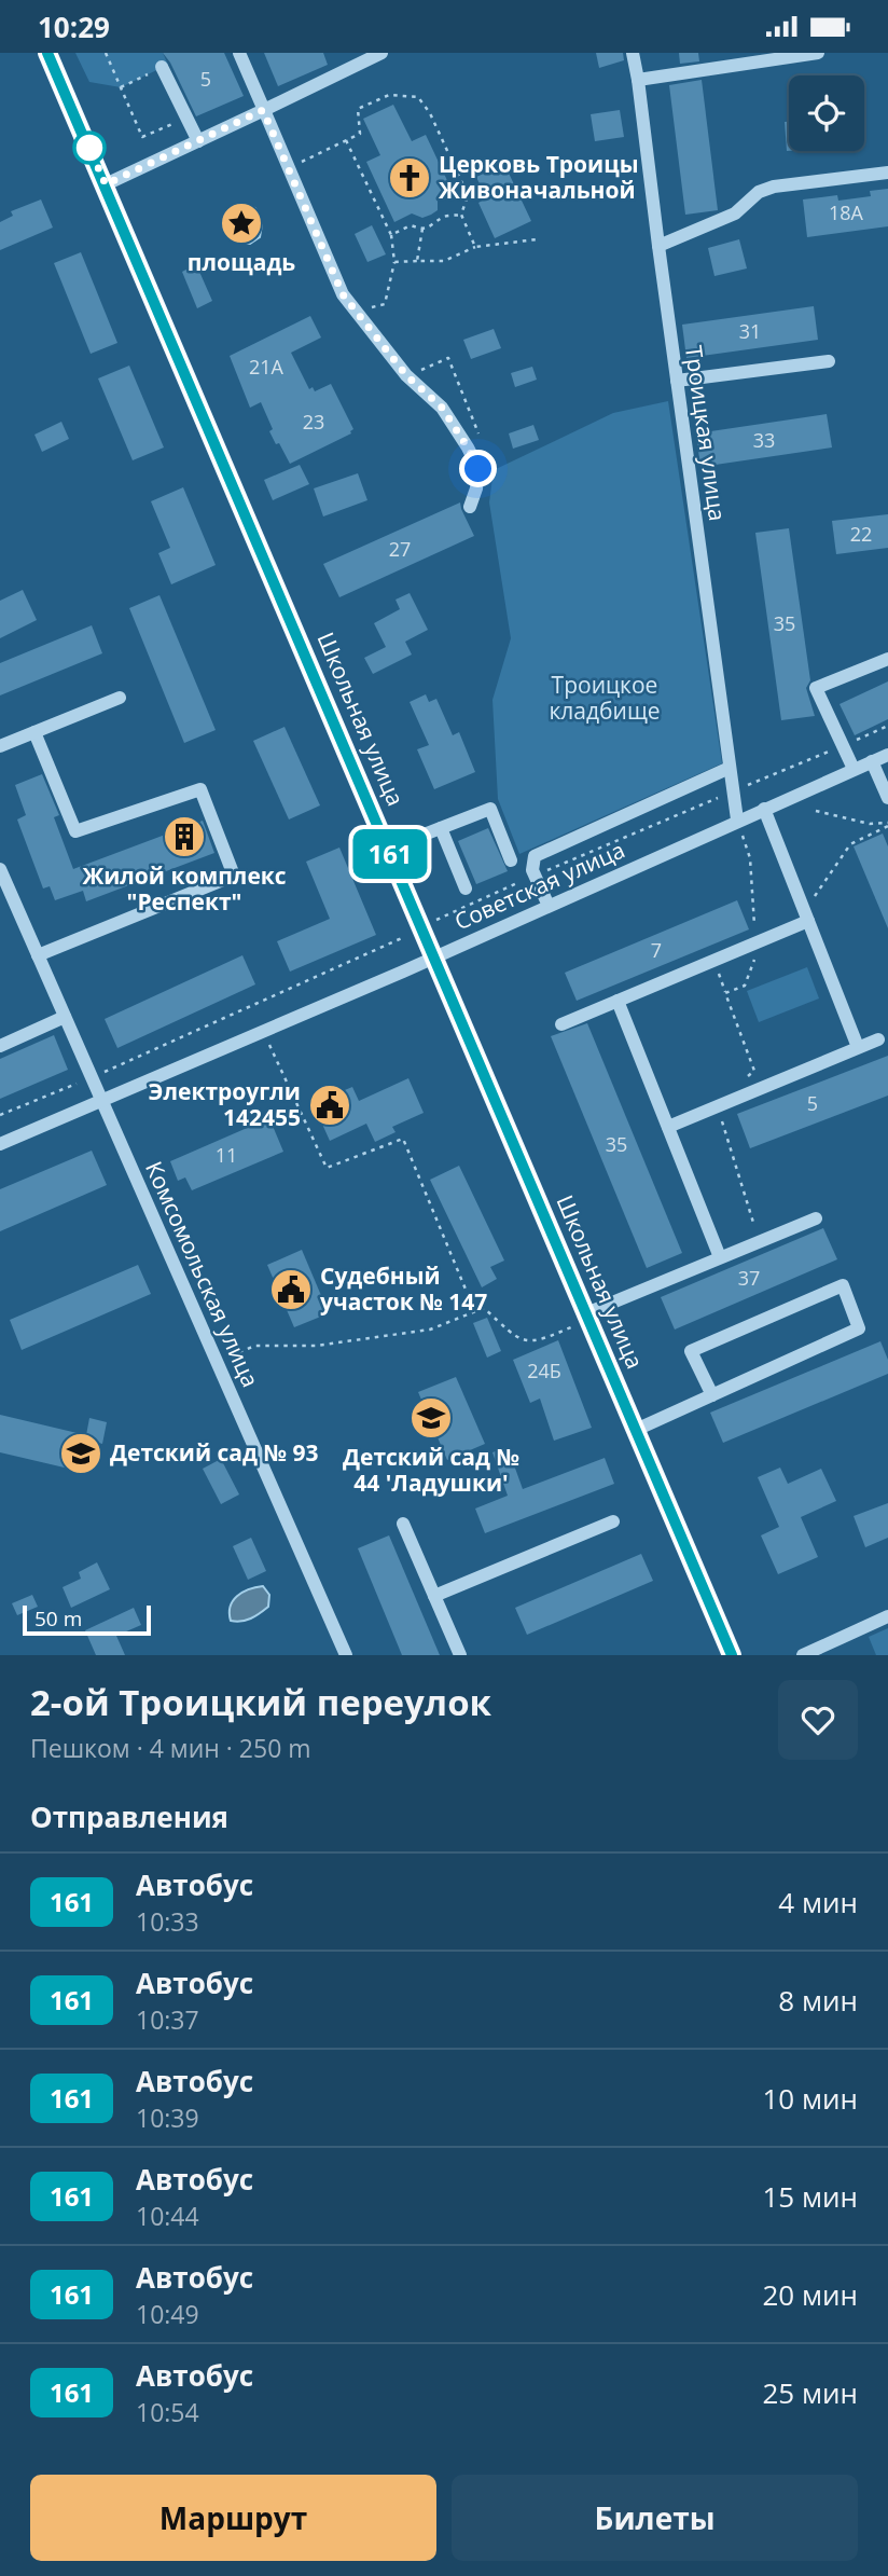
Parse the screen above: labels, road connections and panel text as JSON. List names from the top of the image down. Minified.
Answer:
{"streets":{"main road":["Школьная улица"],"street":["Троицкая улица","Советская улица","Комсомольская улица"]},"crossings":[["Троицкая улица","Советская улица"],["Школьная улица","Советская улица"],["Советская улица","Комсомольская улица"]],"parks":["Троицкое кладбище"],"places":{"church":["Церковь Троицы Живоначальной"],"place":["площадь"],"building":["Жилой комплекс \"Респект\""],"public building":["Электроугли 142455","Судебный участок № 147"],"school or university":["Детский сад № 44 'Ладушки'","Детский сад № 93"]},"lines":["bus line 161"],"house_numbers":["5","18А","31","21А","23","33","22","27","35","7","5","35","11","37","24Б"],"scale_bar":"50 m","page":{"status":"10:29","on_map":"161","scale":"50 m","heading":[["2-ой Троицкий переулок","Пешком · 4 мин · 250 m"],"Отправления"],"list":[{"mark":"161","name":"Автобус","note":"10:33","value":"4 мин"},{"mark":"161","name":"Автобус","note":"10:37","value":"8 мин"},{"mark":"161","name":"Автобус","note":"10:39","value":"10 мин"},{"mark":"161","name":"Автобус","note":"10:44","value":"15 мин"},{"mark":"161","name":"Автобус","note":"10:49","value":"20 мин"},{"mark":"161","name":"Автобус","note":"10:54","value":"25 мин"}],"buttons":["Маршрут","Билеты"]}}
